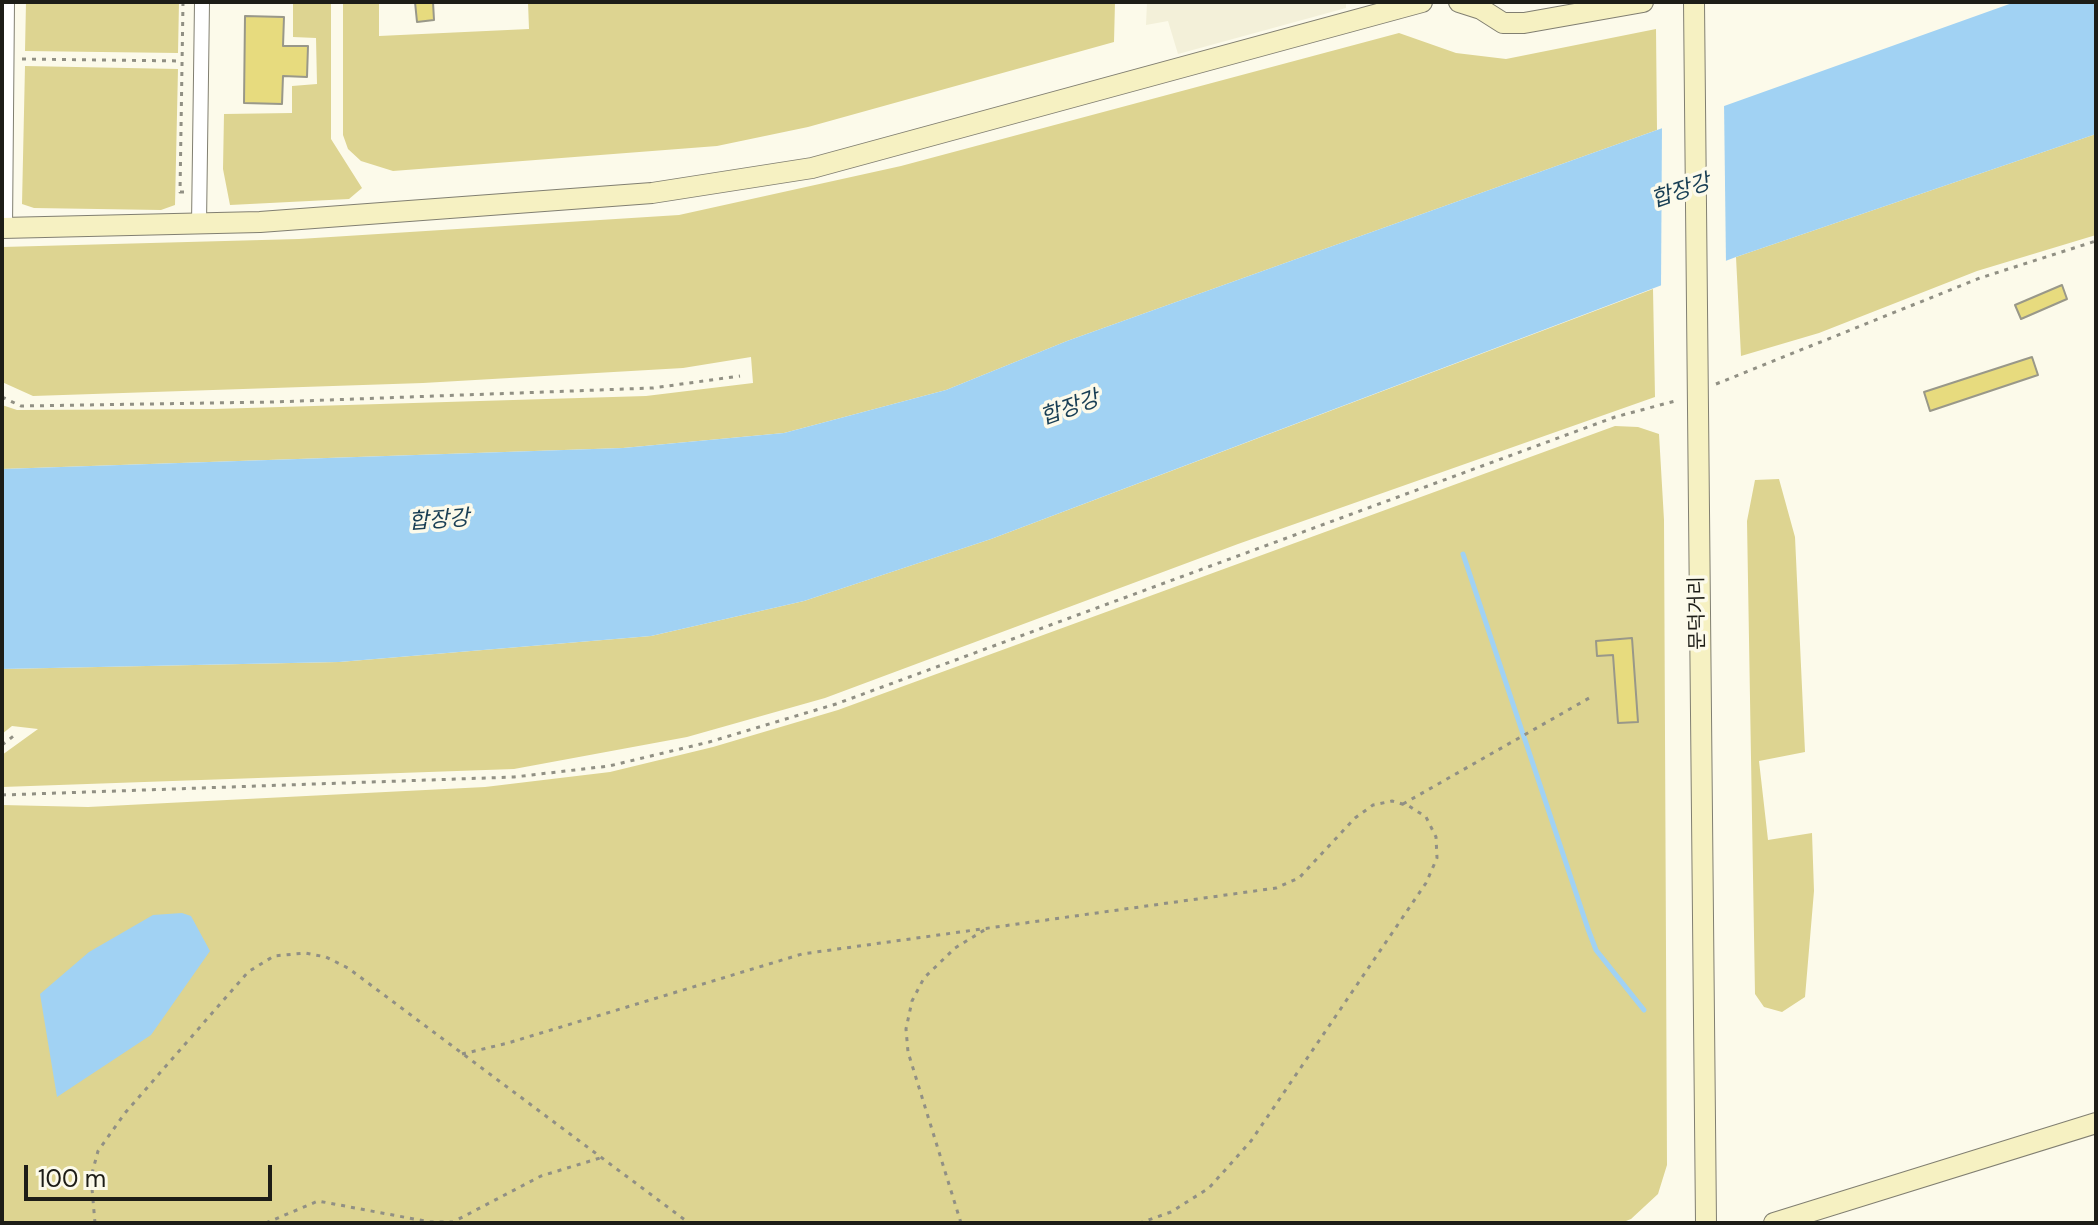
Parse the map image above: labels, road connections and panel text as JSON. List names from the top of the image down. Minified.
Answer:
{"streets":{"street":["문덕거리"]},"water":["합장강"],"scale_bar":"100 m"}
